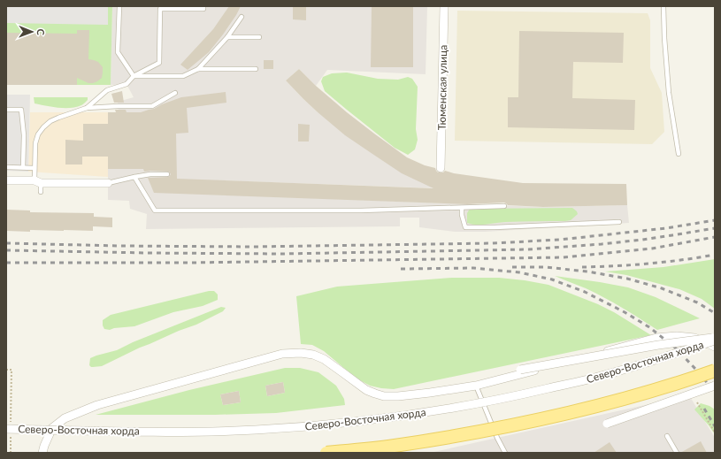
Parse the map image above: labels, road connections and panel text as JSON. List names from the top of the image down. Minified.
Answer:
{"streets":{"street":["Тюменская улица","Северо-Восточная хорда"]},"north":"right"}
